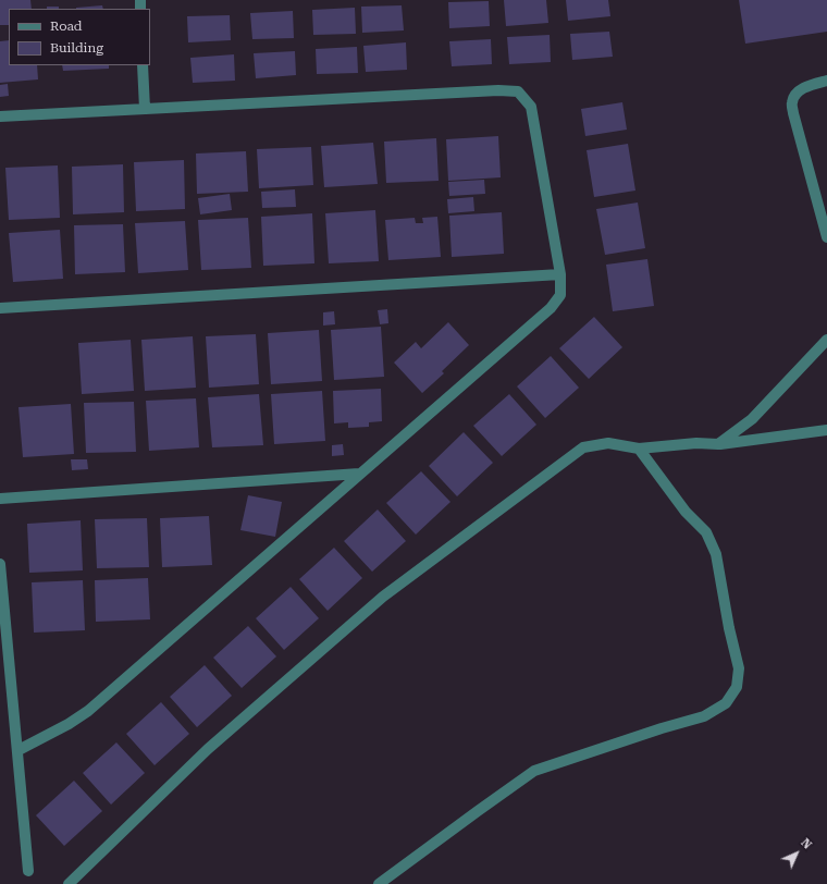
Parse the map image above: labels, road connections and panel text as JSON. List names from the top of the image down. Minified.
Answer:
{"legend":["Road","Building"],"north":"top right"}
